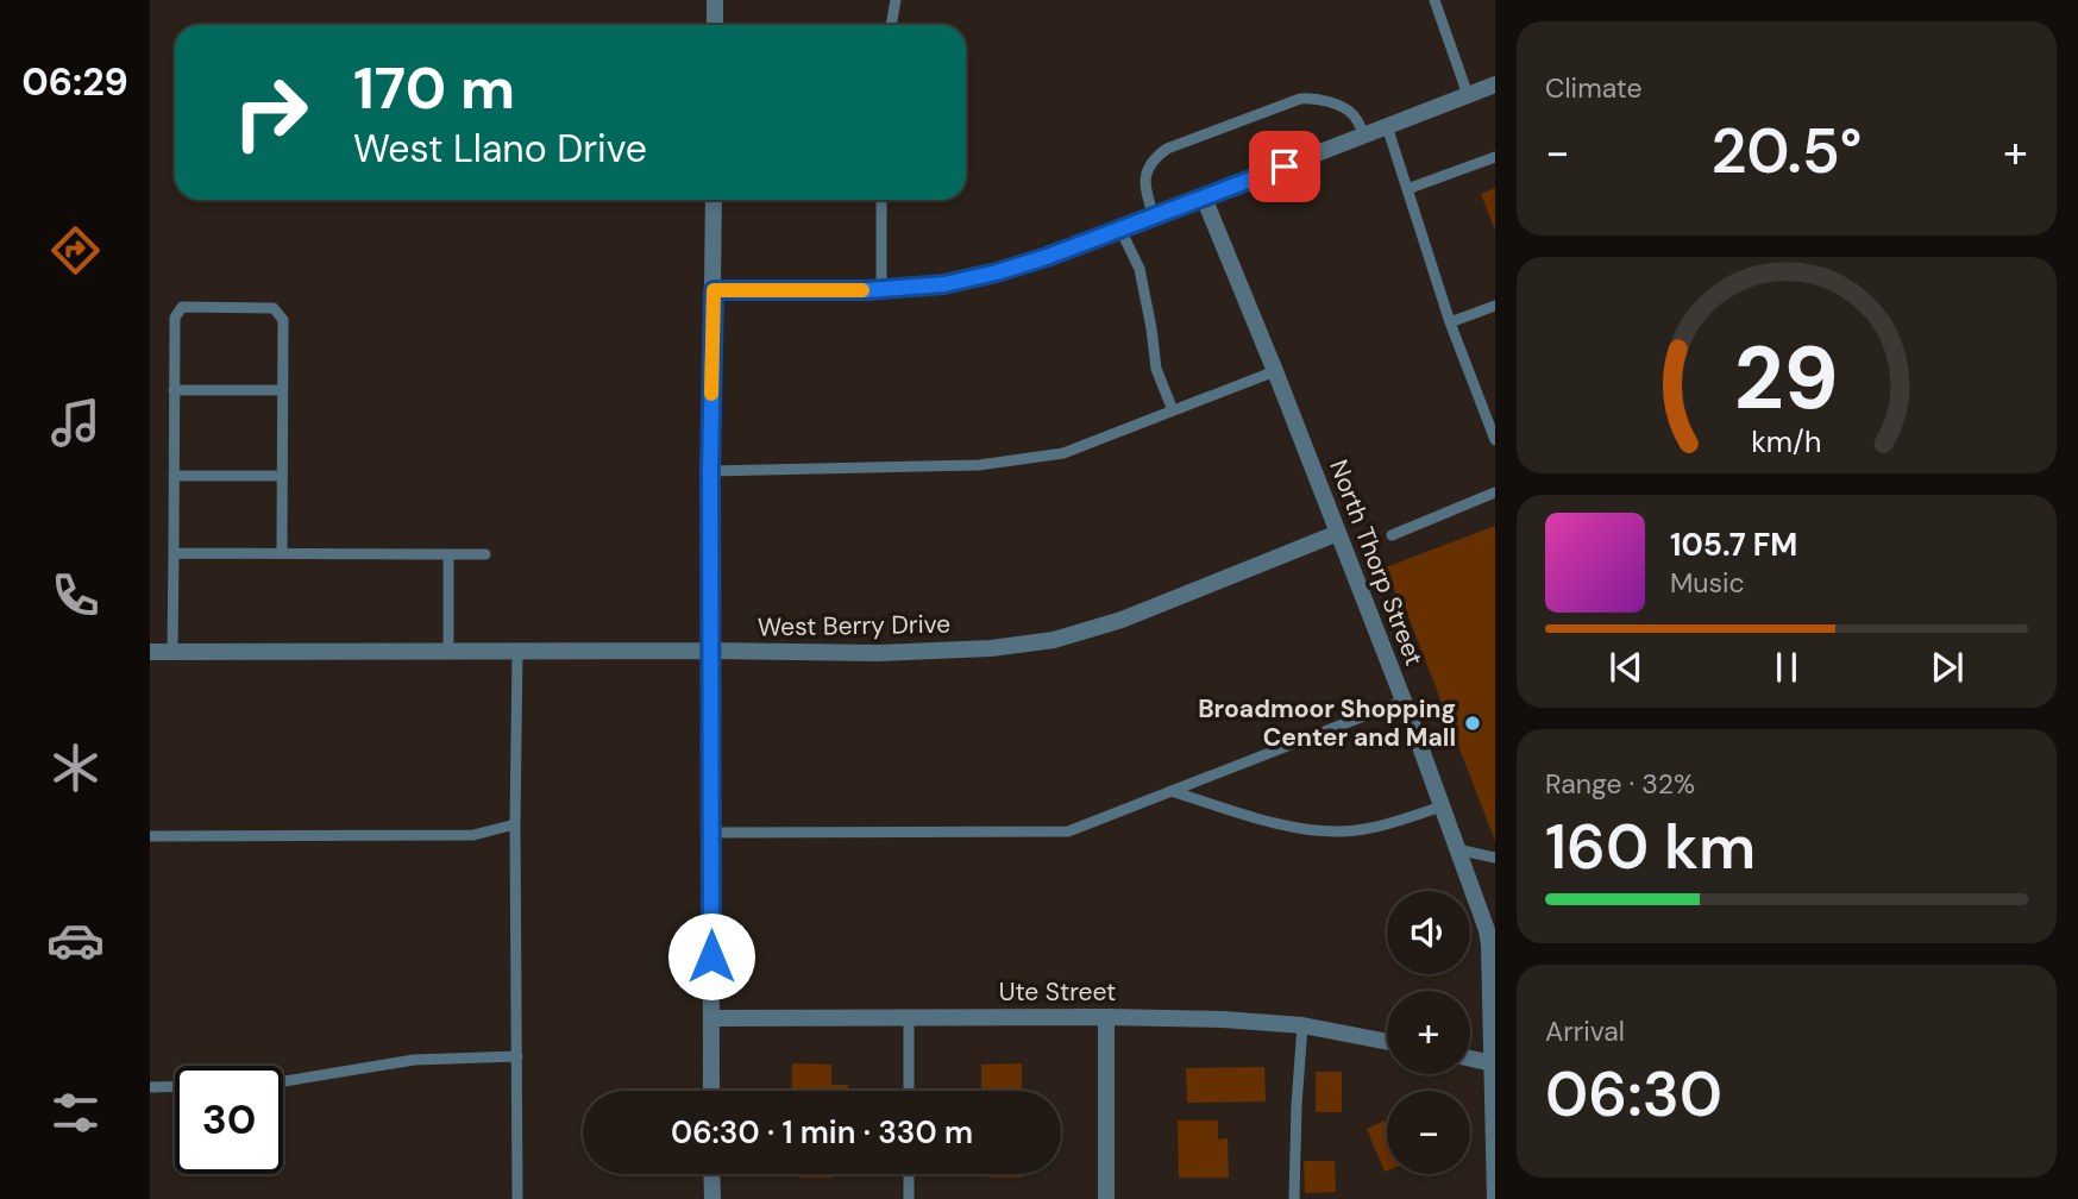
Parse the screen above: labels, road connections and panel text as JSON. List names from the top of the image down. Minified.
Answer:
{"streets":{"street":["North Thorp Street","West Berry Drive","Ute Street"]},"crossings":[["North Thorp Street","West Berry Drive"]],"places":["Broadmoor Shopping Center and Mall"],"page":{"tabs":"06:29","tile":["Climate",["Range · 32%","160 km"],["Arrival","06:30"]],"turn":["170 m","West Llano Drive"],"heat":["−","20.5°","+"],"song":["105.7 FM","Music"],"map_buttons":["+","−"],"limit":"30","trip":"06:30 · 1 min · 330 m","gauge":["29","km/h"]}}
